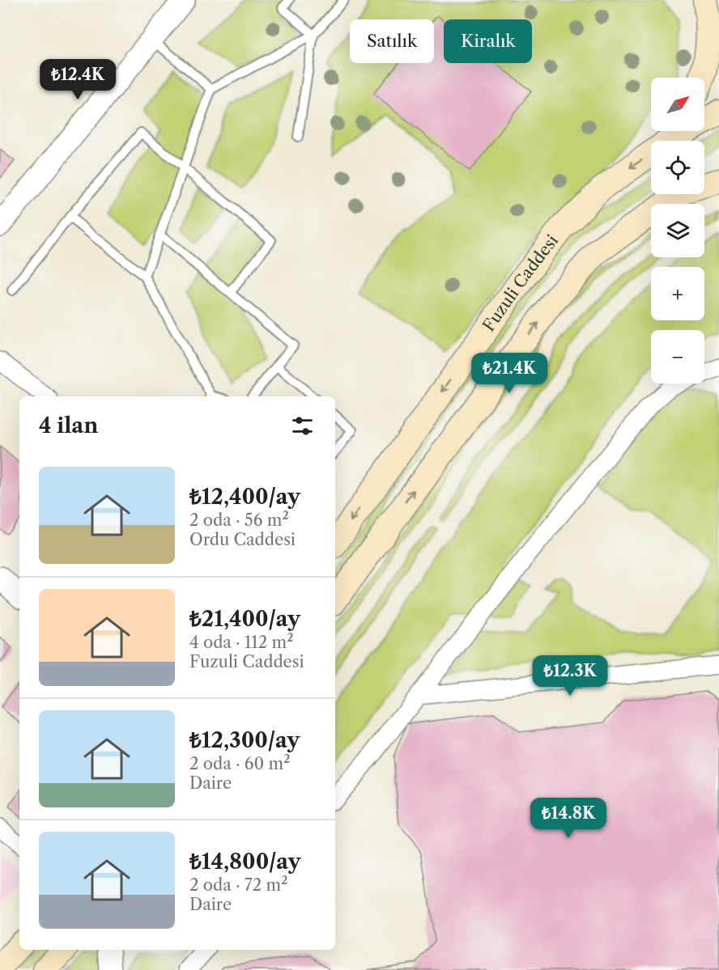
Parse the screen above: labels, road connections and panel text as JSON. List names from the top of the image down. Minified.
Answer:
{"streets":{"main road":["Fuzuli Caddesi"]},"north":"top right","page":{"chip":["Satılık","Kiralık"],"price":["₺12.4K","₺21.4K","₺12.3K","₺14.8K"],"map_buttons":["+","−"],"heading":"4 ilan","list":[{"name":"₺12,400/ay","note":"2 oda · 56 m² · Ordu Caddesi"},{"name":"₺21,400/ay","note":"4 oda · 112 m² · Fuzuli Caddesi"},{"name":"₺12,300/ay","note":"2 oda · 60 m² · Daire"},{"name":"₺14,800/ay","note":"2 oda · 72 m² · Daire"}]}}
